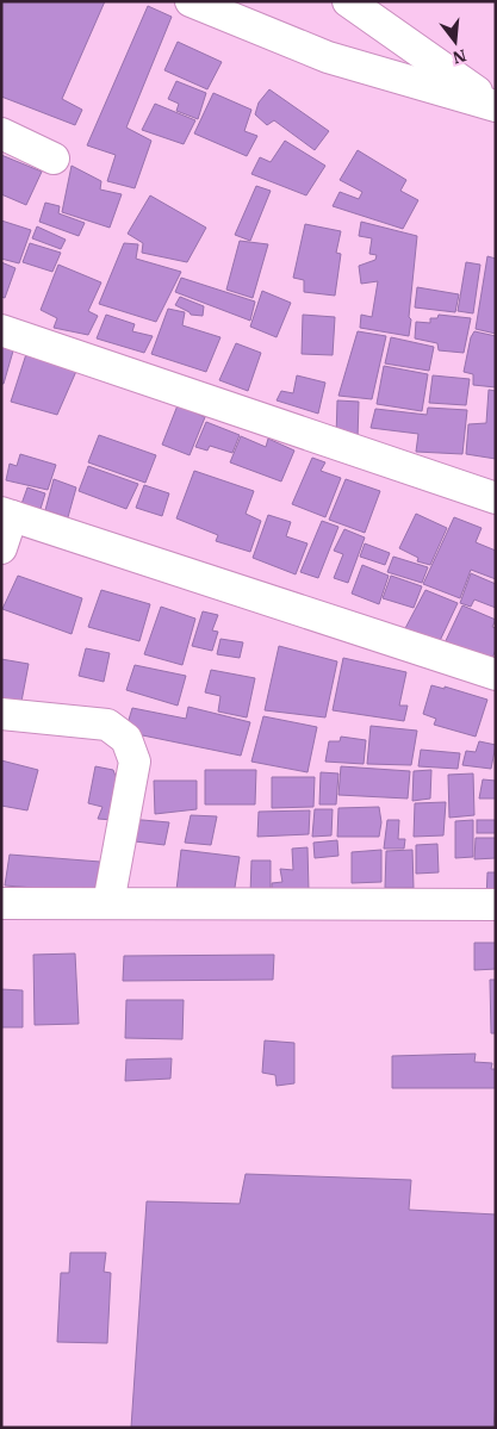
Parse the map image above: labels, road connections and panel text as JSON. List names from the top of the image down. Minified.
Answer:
{"north":"bottom"}
